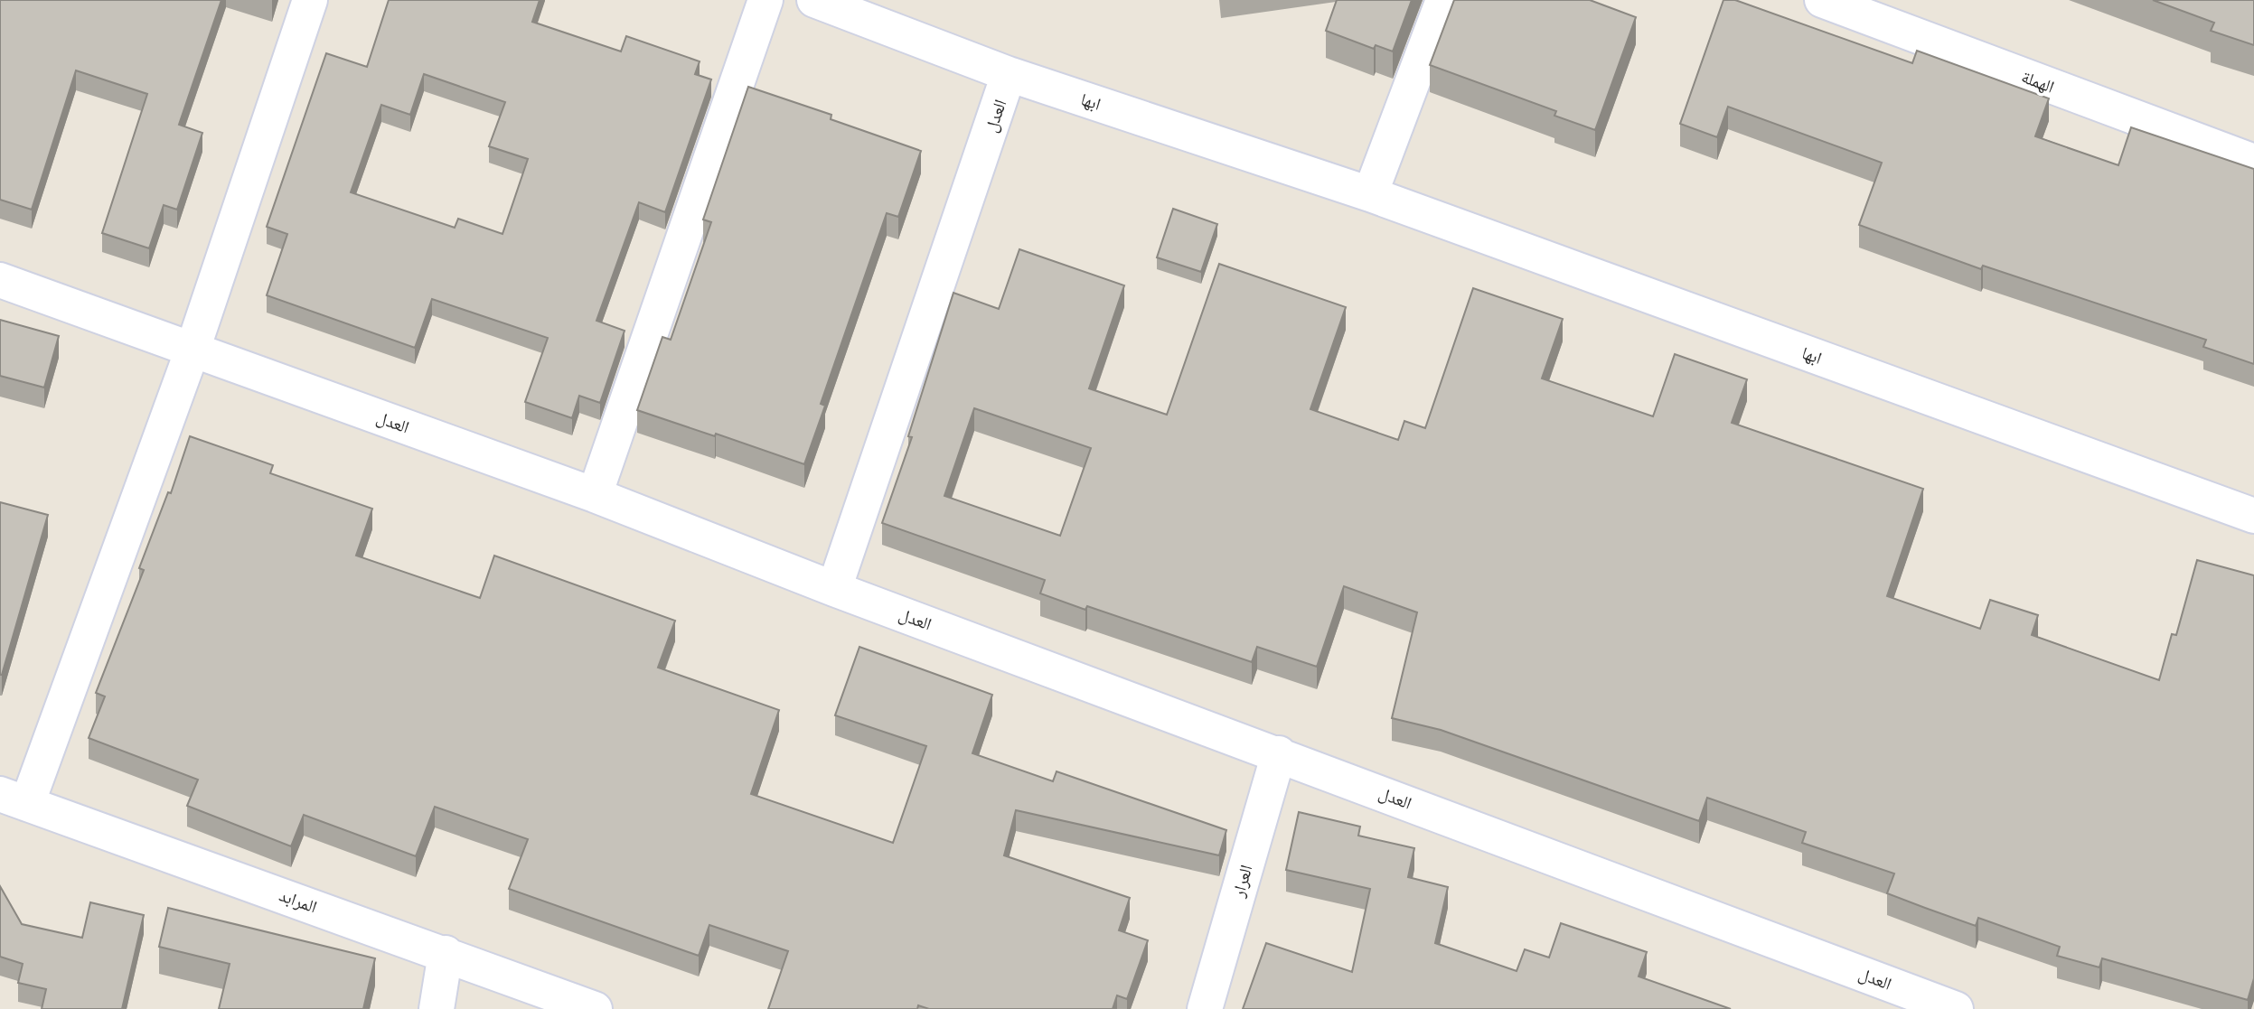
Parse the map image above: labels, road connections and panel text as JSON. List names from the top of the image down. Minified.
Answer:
{"streets":{"street":["الهملة","ابها","العدل","العرار","المرابد"]},"crossings":[["ابها","العدل"],["العدل","العرار"]]}
